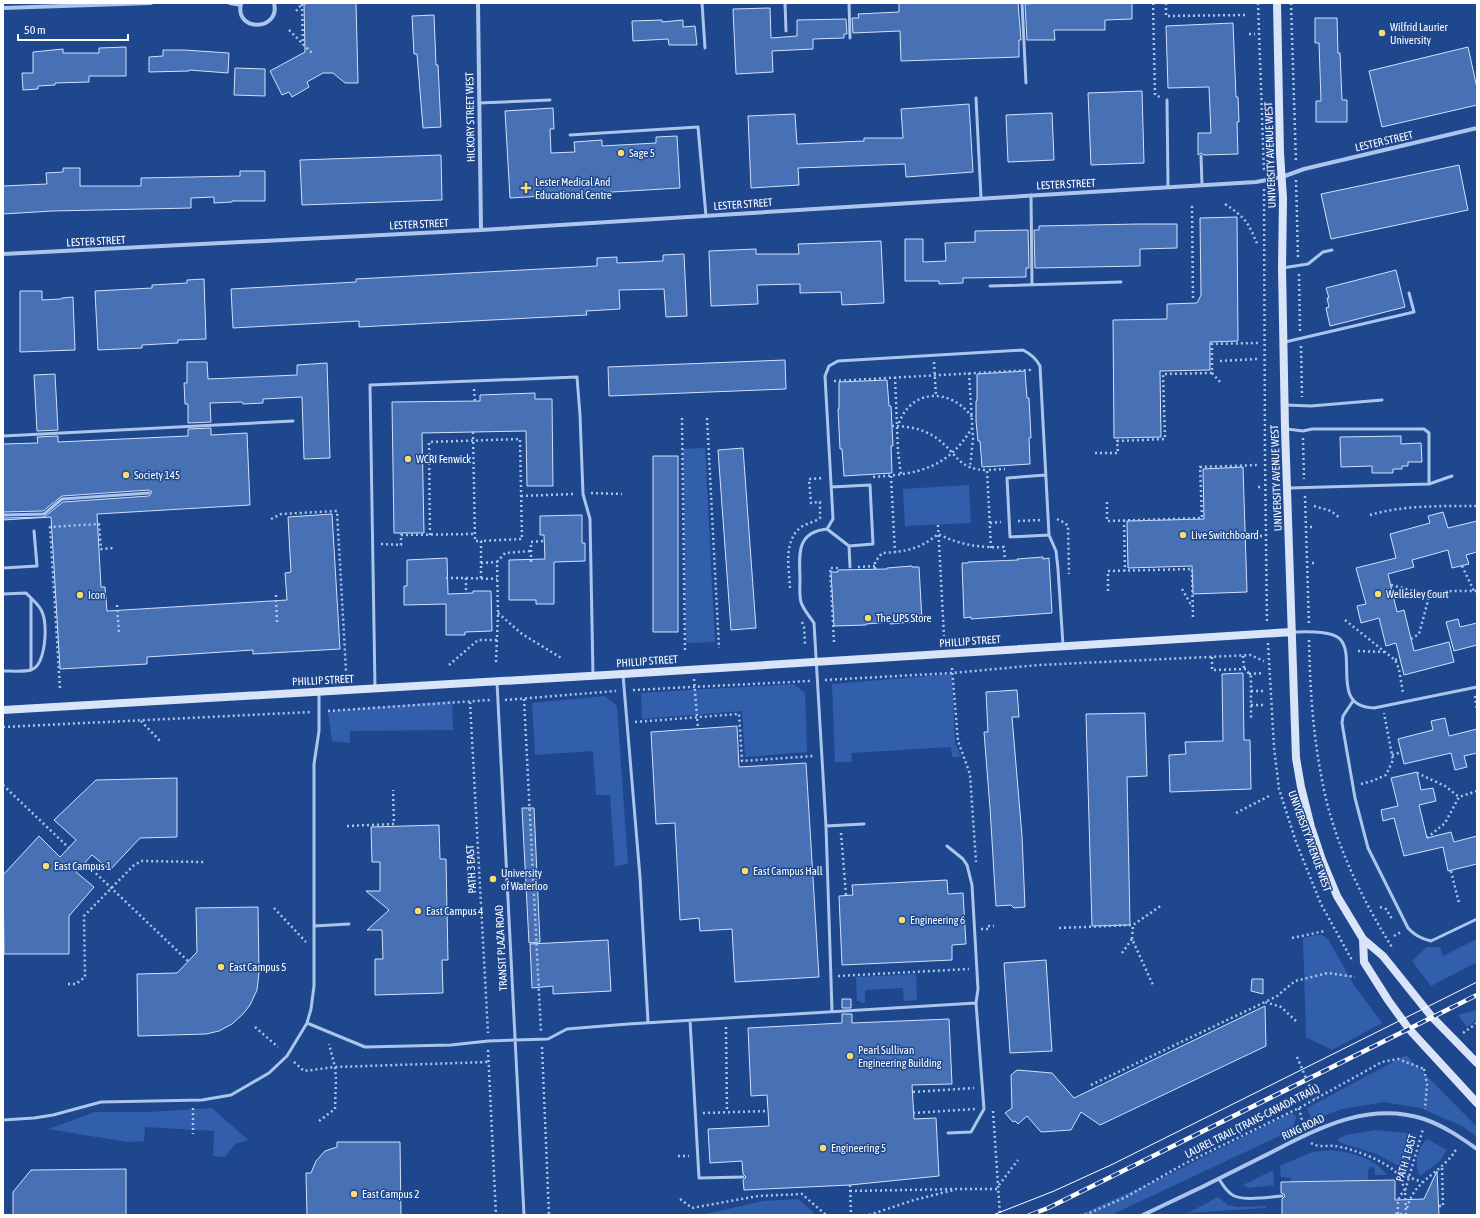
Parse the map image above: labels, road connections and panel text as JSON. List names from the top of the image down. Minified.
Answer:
{"streets":{"main road":["UNIVERSITY AVENUE WEST","PHILLIP STREET"],"street":["HICKORY STREET WEST","LESTER STREET","RING ROAD"],"lane":["TRANSIT PLAZA ROAD"],"path":["PATH 3 EAST","LAUREL TRAIL (TRANS-CANADA TRAIL)","PATH 1 EAST"]},"crossings":[["HICKORY STREET WEST","LESTER STREET"],["LESTER STREET","UNIVERSITY AVENUE WEST"],["UNIVERSITY AVENUE WEST","PHILLIP STREET"],["PHILLIP STREET","TRANSIT PLAZA ROAD"]],"places":{"other":["Wilfrid Laurier University","Sage 5","WCRI Fenwick","Society 145","Live Switchboard","Wellesley Court","Icon","The UPS Store","East Campus 1","East Campus Hall","University of Waterloo","East Campus 4","Engineering 6","East Campus 5","Pearl Sullivan Engineering Building","Engineering 5","East Campus 2"],"health":["Lester Medical And Educational Centre"]},"scale_bar":"50 m"}
